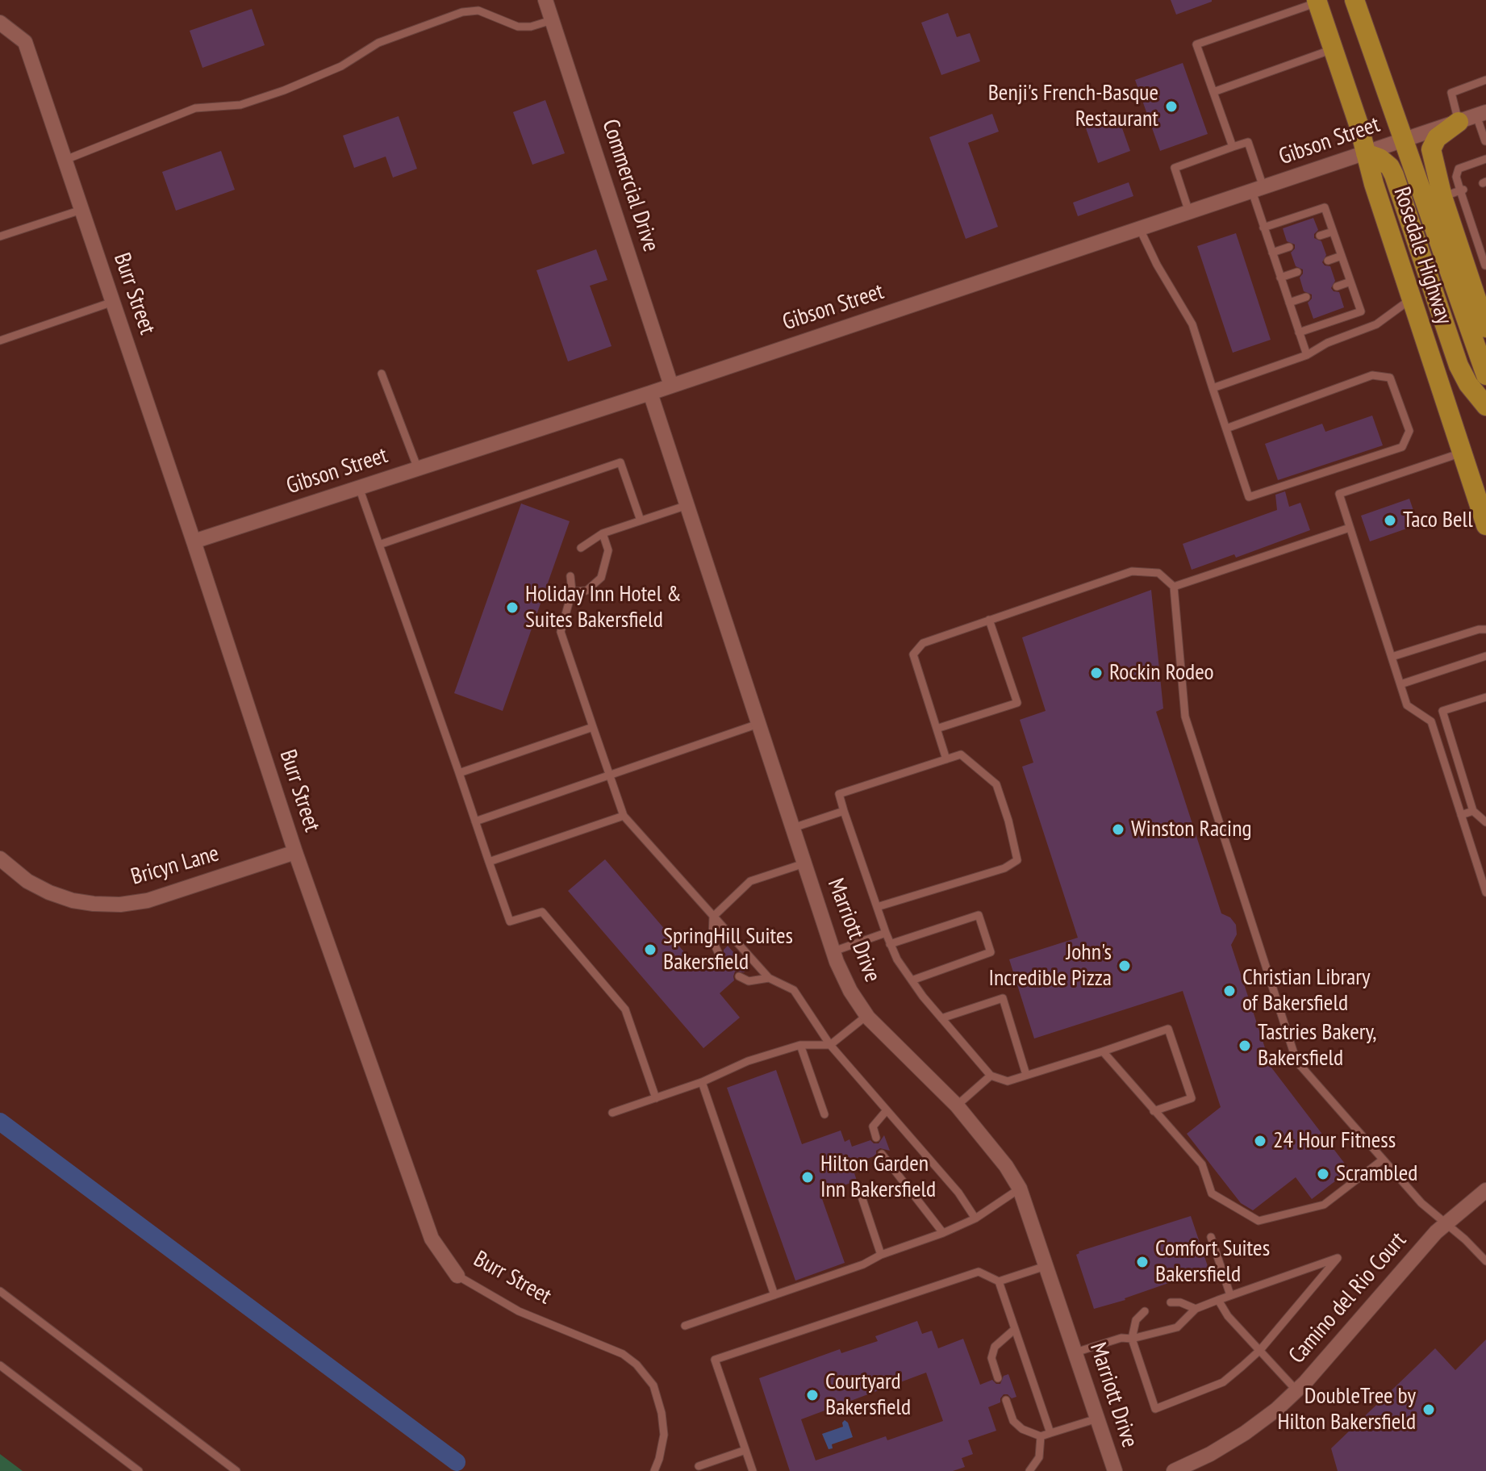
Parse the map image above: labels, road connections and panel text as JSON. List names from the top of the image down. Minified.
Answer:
{"streets":{"main road":["Rosedale Highway"],"street":["Gibson Street","Commercial Drive","Burr Street","Bricyn Lane","Marriott Drive","Camino del Rio Court"]},"crossings":[["Gibson Street","Commercial Drive"],["Gibson Street","Rosedale Highway"],["Gibson Street","Burr Street"],["Gibson Street","Marriott Drive"],["Burr Street","Bricyn Lane"]],"places":["Benji's French-Basque Restaurant","Taco Bell","Holiday Inn Hotel & Suites Bakersfield","Rockin Rodeo","Winston Racing","SpringHill Suites Bakersfield","John's Incredible Pizza","Christian Library of Bakersfield","Tastries Bakery, Bakersfield","24 Hour Fitness","Scrambled","Hilton Garden Inn Bakersfield","Comfort Suites Bakersfield","Courtyard Bakersfield","DoubleTree by Hilton Bakersfield"]}
